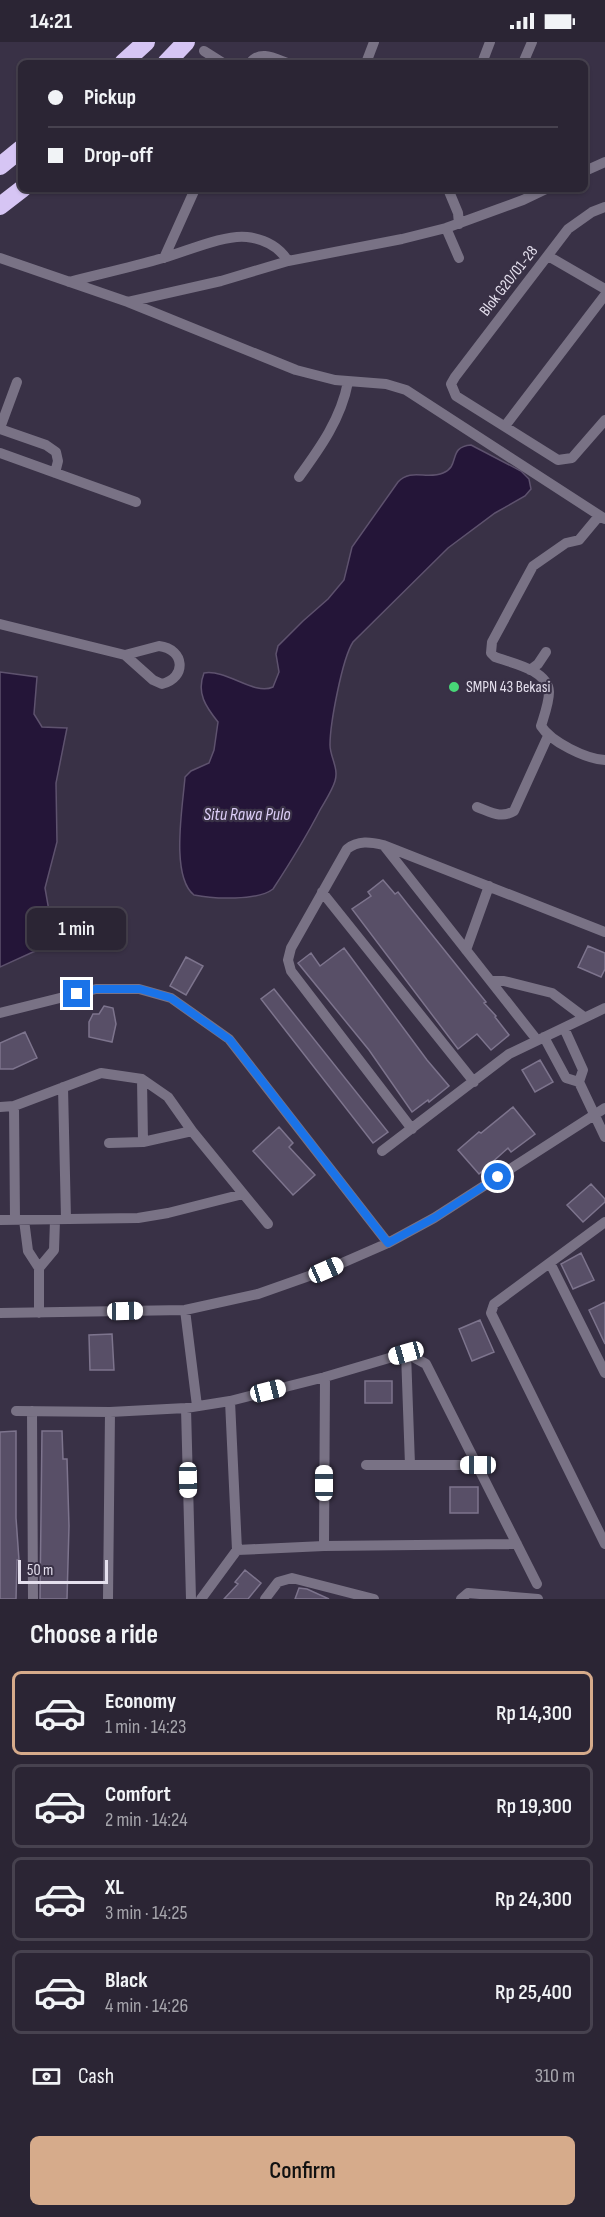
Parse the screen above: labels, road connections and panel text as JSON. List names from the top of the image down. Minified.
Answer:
{"streets":{"street":["Blok G20/01-28"]},"water":["Situ Rawa Pulo"],"places":["SMPN 43 Bekasi"],"scale_bar":"50 m","page":{"status":"14:21","banner":["Pickup","Drop-off"],"bubble":"1 min","scale":"50 m","heading":"Choose a ride","list":[{"name":"Economy","note":"1 min · 14:23","value":"Rp 14,300"},{"name":"Comfort","note":"2 min · 14:24","value":"Rp 19,300"},{"name":"XL","note":"3 min · 14:25","value":"Rp 24,300"},{"name":"Black","note":"4 min · 14:26","value":"Rp 25,400"}],"pay":["Cash","310 m"],"buttons":"Confirm"}}
